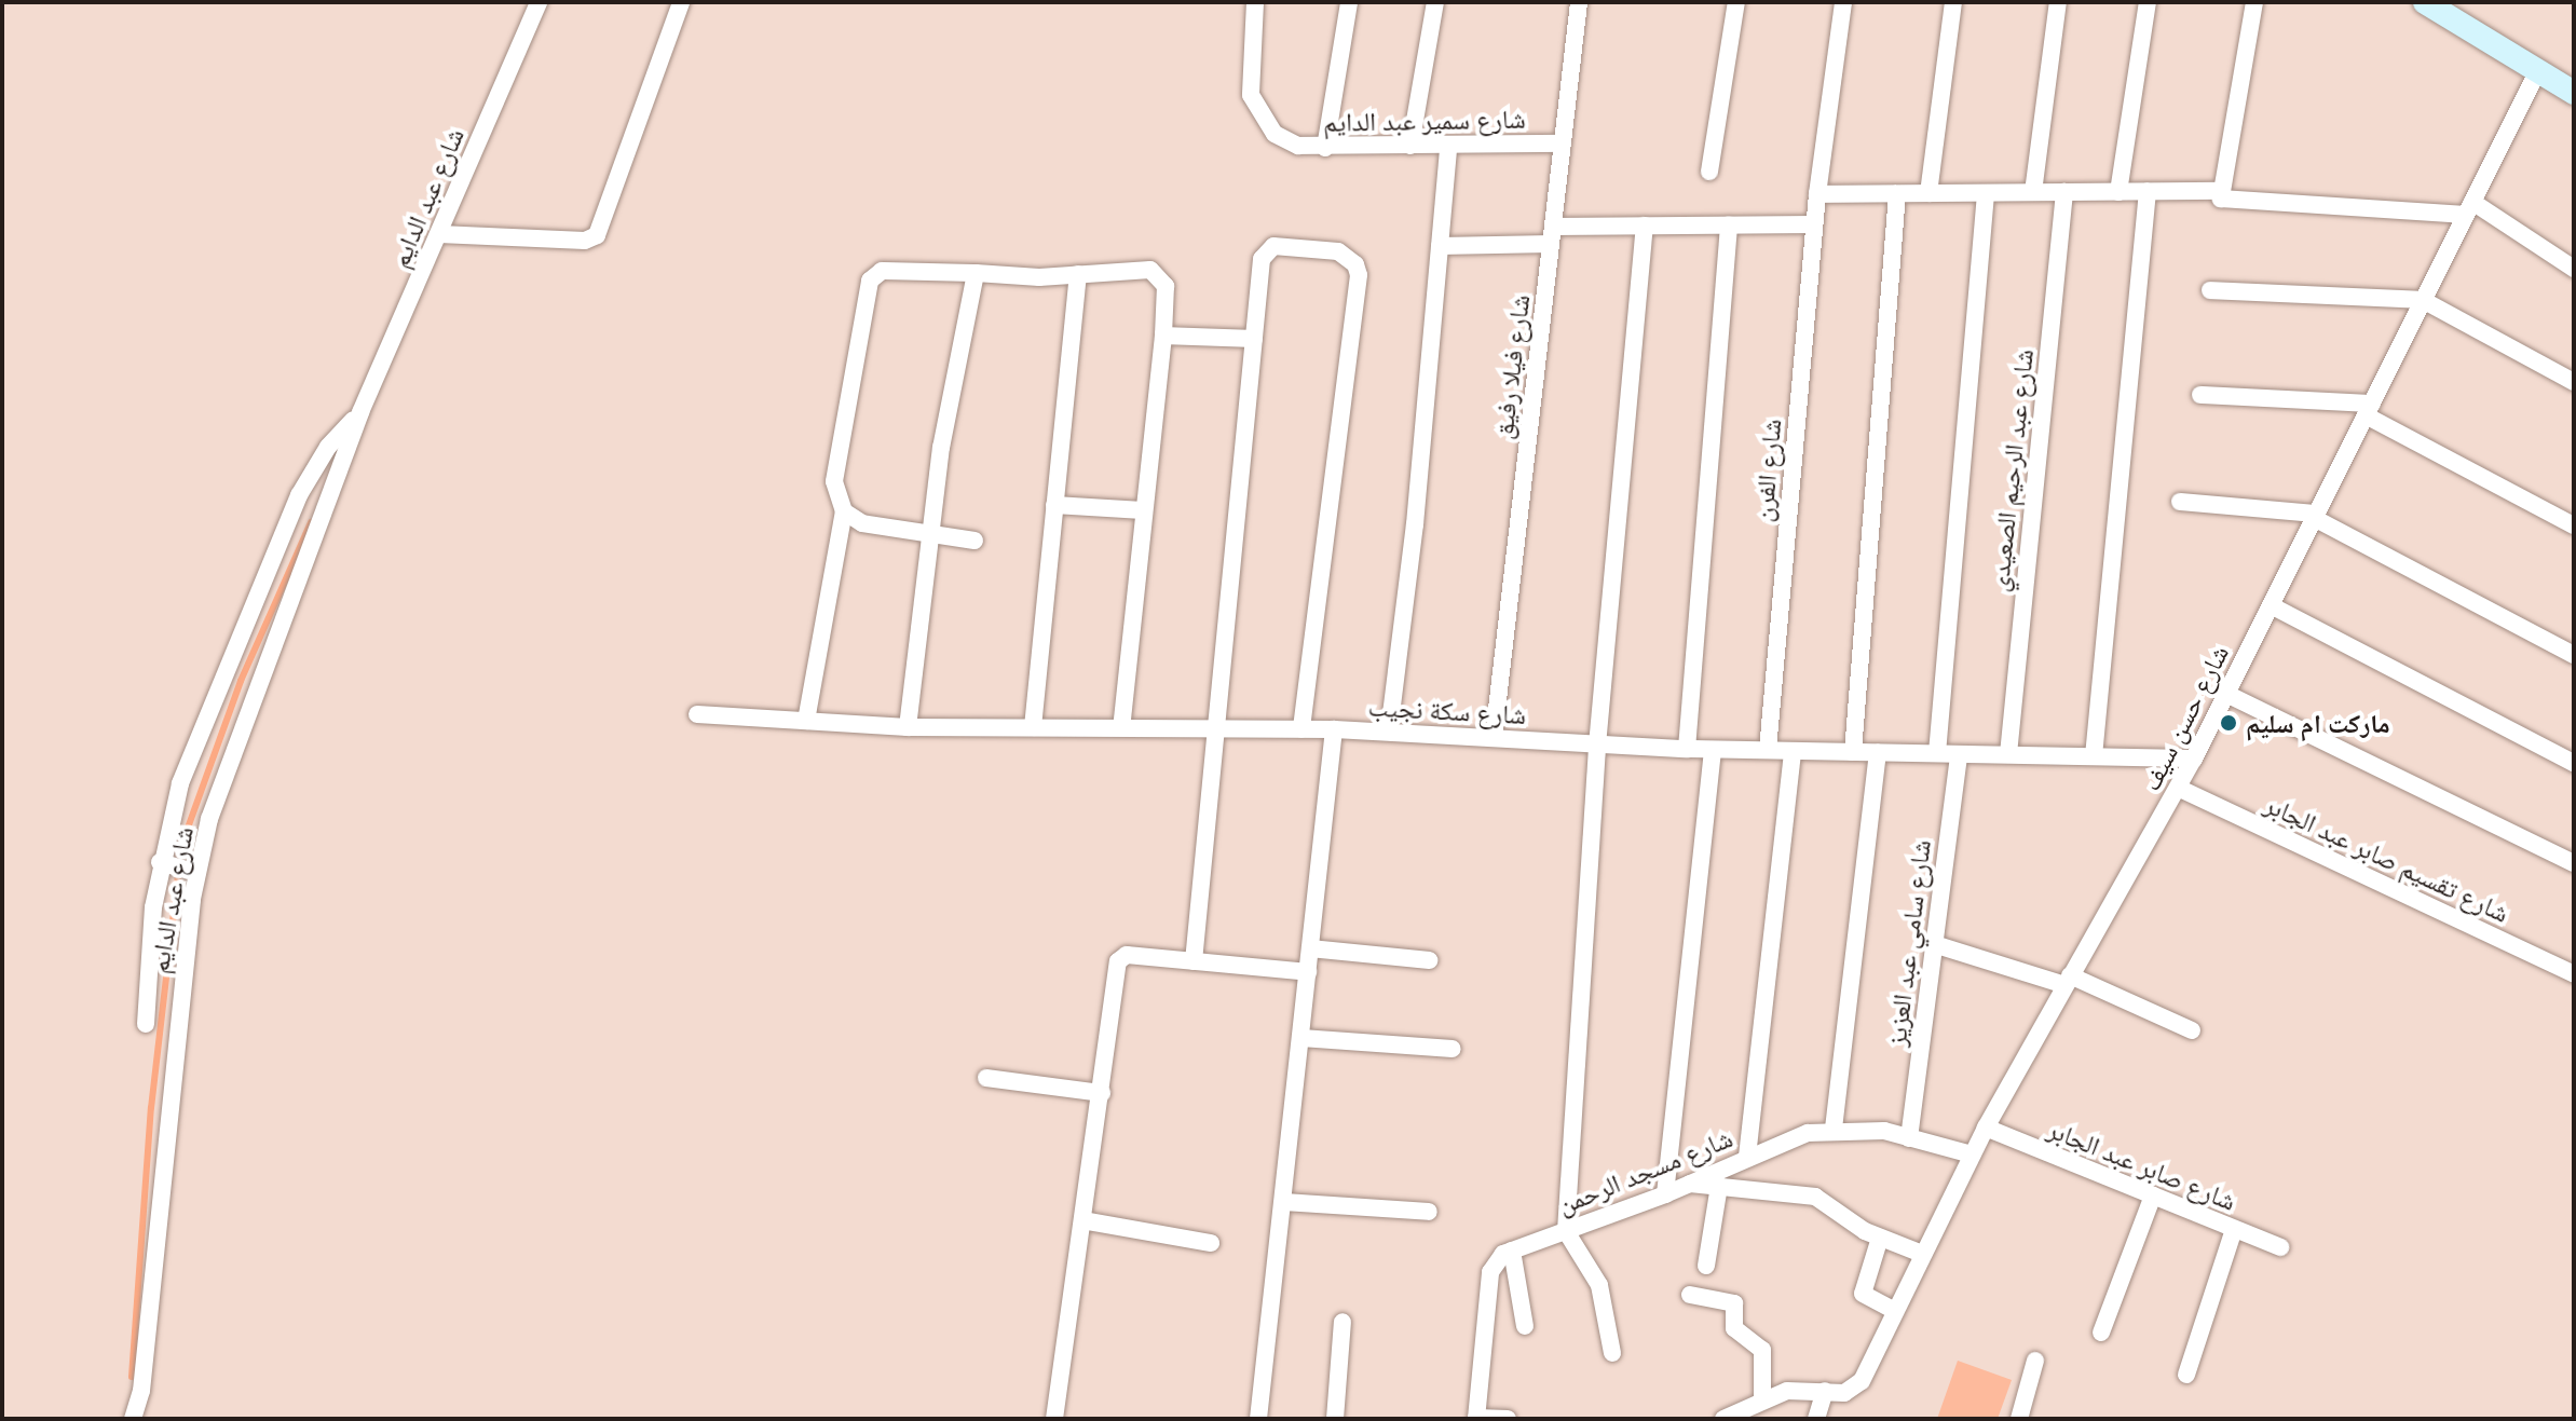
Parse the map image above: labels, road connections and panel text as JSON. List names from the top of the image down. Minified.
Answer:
{"streets":{"street":["شارع سمير عبد الدايم","شارع عبد الدايم","شارع فيلا رفيق","شارع الفرن","شارع عبد الرحيم الصعيدي","شارع سكة نجيب","شارع حسن سيف","شارع تقسيم صابر عبد الجابر","شارع سامي عبد العزيز","شارع صابر عبد الجابر","شارع مسجد الرحمن"]},"crossings":[["شارع سمير عبد الدايم","شارع فيلا رفيق"],["شارع فيلا رفيق","شارع سكة نجيب"],["شارع الفرن","شارع سكة نجيب"],["شارع عبد الرحيم الصعيدي","شارع سكة نجيب"],["شارع سكة نجيب","شارع حسن سيف"],["شارع سكة نجيب","شارع سامي عبد العزيز"],["شارع حسن سيف","شارع تقسيم صابر عبد الجابر"],["شارع حسن سيف","شارع صابر عبد الجابر"],["شارع حسن سيف","شارع مسجد الرحمن"],["شارع سامي عبد العزيز","شارع مسجد الرحمن"]],"places":["ماركت ام سليم"]}
